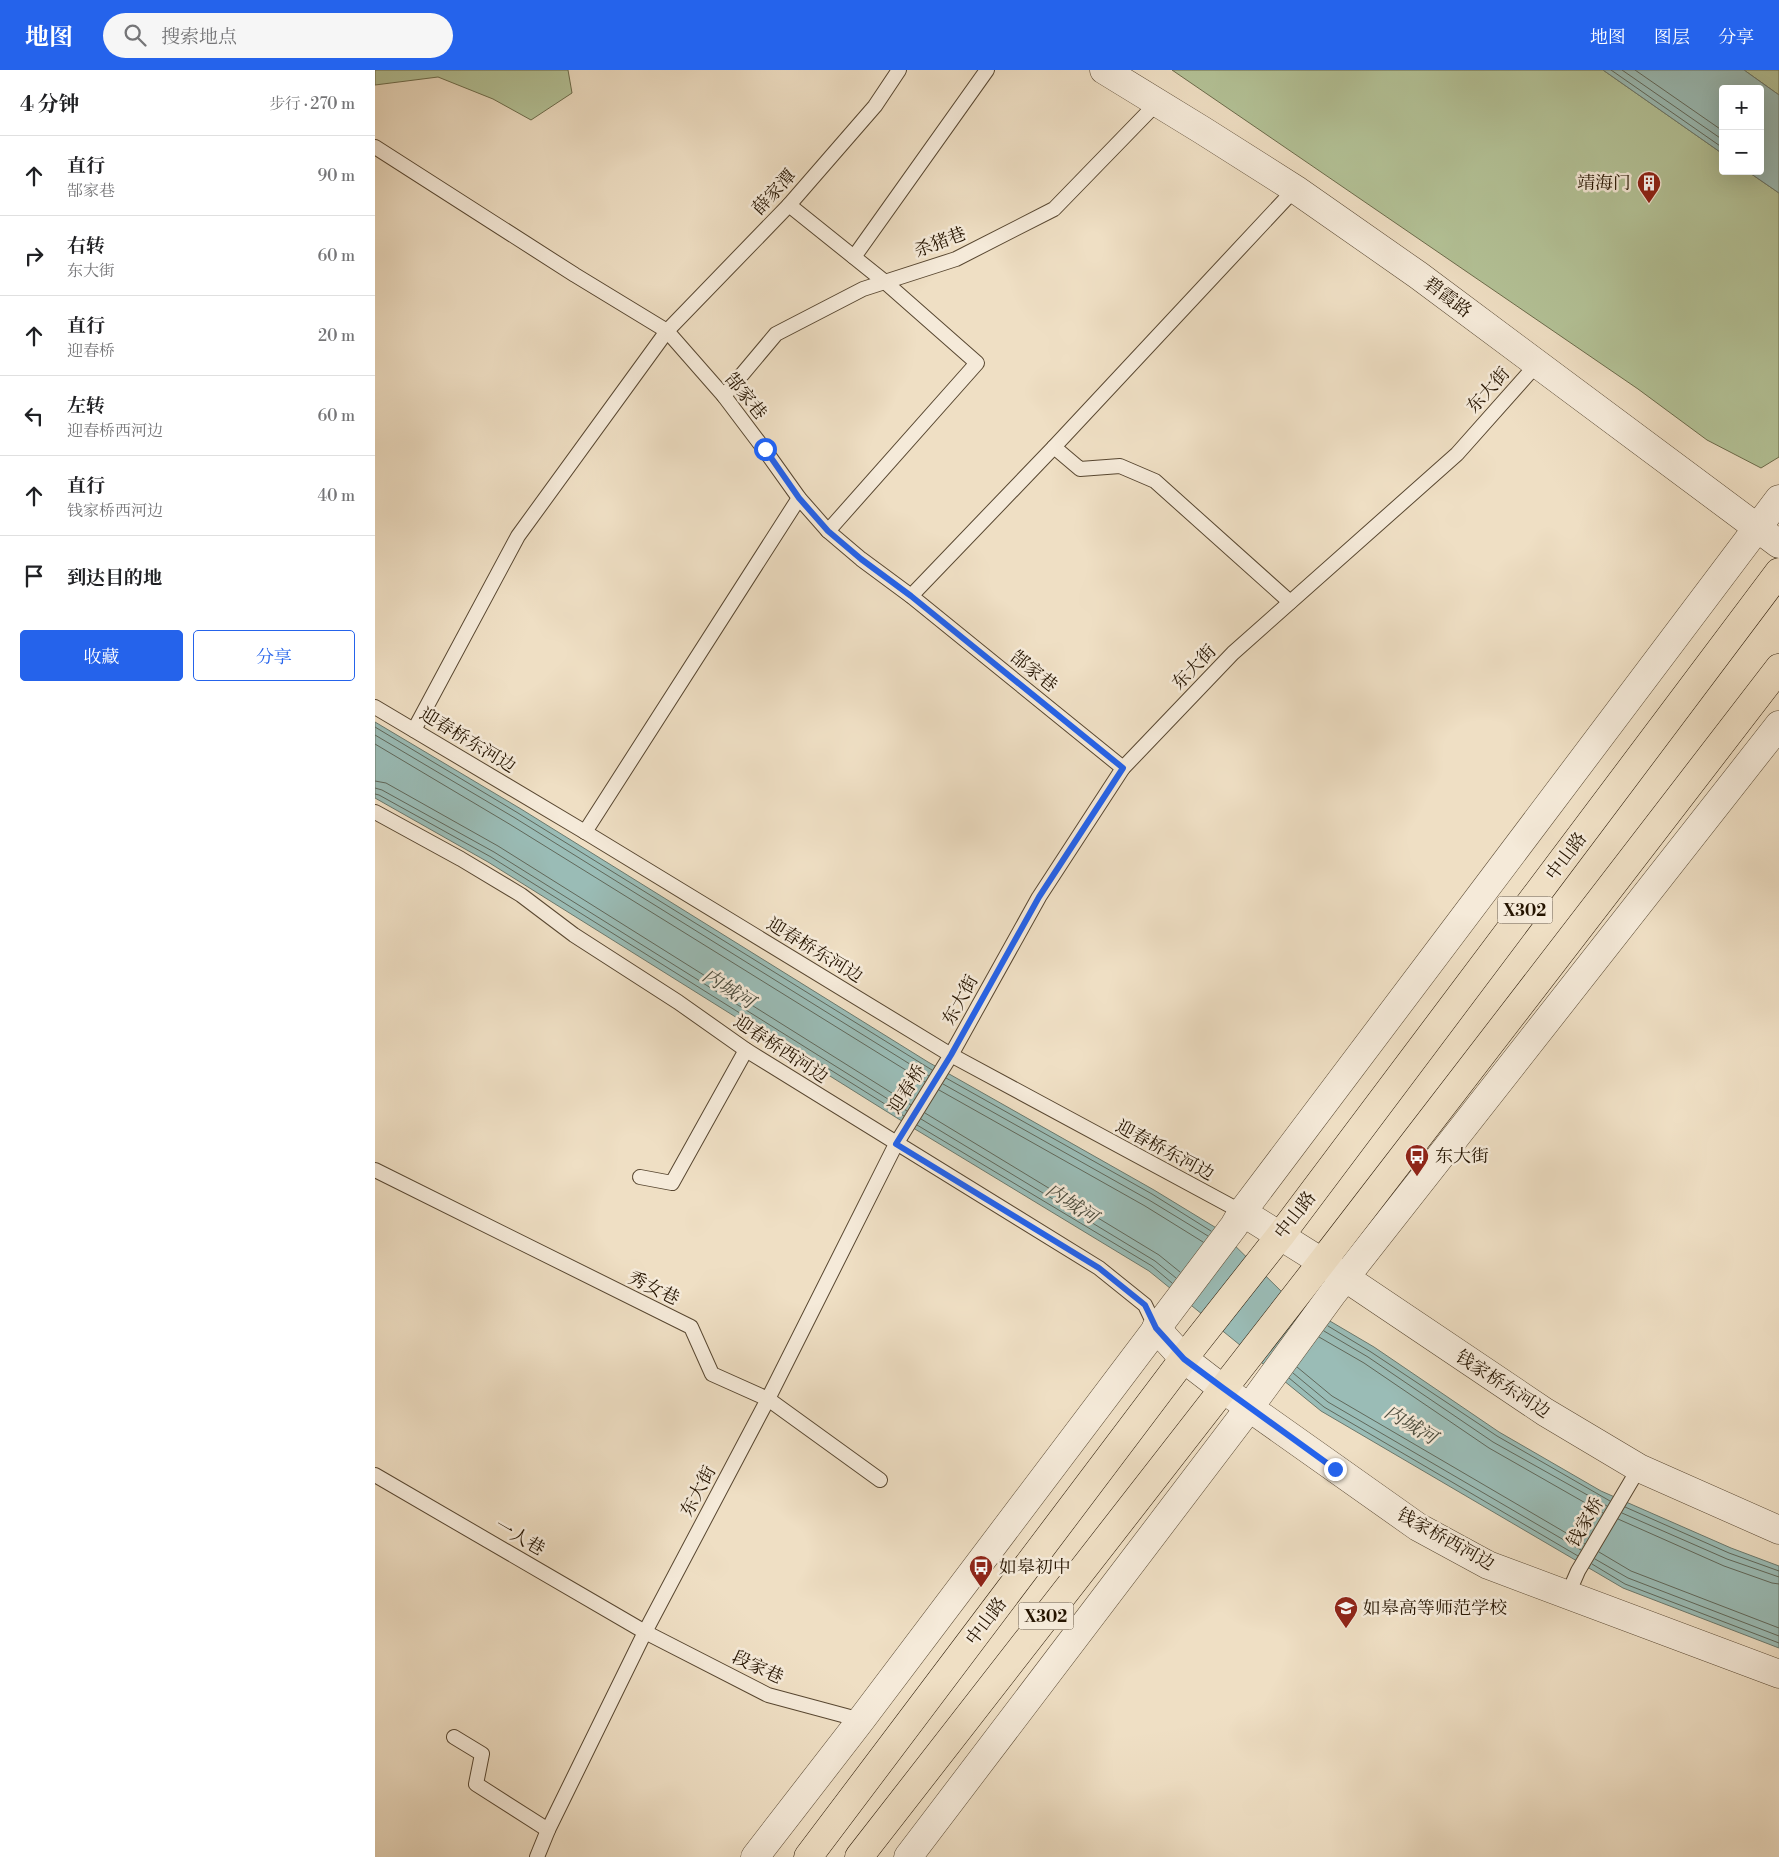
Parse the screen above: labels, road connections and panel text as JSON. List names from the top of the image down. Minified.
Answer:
{"streets":{"main road":["中山路","X302"],"street":["碧霞路","钱家桥东河边","钱家桥西河边"],"lane":["薛家潭","杀猪巷","东大街","郜家巷","迎春桥东河边","迎春桥西河边","迎春桥","秀女巷","钱家桥","一人巷","段家巷"]},"crossings":[["薛家潭","郜家巷"],["薛家潭","迎春桥东河边"],["杀猪巷","碧霞路"],["杀猪巷","郜家巷"],["碧霞路","东大街"],["东大街","郜家巷"],["东大街","迎春桥东河边"],["东大街","迎春桥西河边"],["东大街","迎春桥"],["东大街","秀女巷"],["东大街","一人巷"],["东大街","段家巷"],["迎春桥东河边","迎春桥"],["迎春桥东河边","钱家桥东河边"],["中山路","钱家桥东河边"],["中山路","钱家桥西河边"],["X302","钱家桥东河边"],["X302","钱家桥西河边"],["迎春桥西河边","迎春桥"],["迎春桥西河边","钱家桥西河边"],["钱家桥东河边","钱家桥"],["钱家桥","钱家桥西河边"],["一人巷","段家巷"]],"water":["内城河"],"places":{"building":["靖海门"],"bus stop":["东大街","如皋初中"],"school or university":["如皋高等师范学校"]},"page":{"header":"地图","search":"搜索地点","nav":["地图","图层","分享"],"heading":["4 分钟","步行 · 270 m"],"map_buttons":["+","−"],"list":[["直行","郜家巷","90 m"],["右转","东大街","60 m"],["直行","迎春桥","20 m"],["左转","迎春桥西河边","60 m"],["直行","钱家桥西河边","40 m"],"到达目的地"],"buttons":["收藏","分享"]}}
